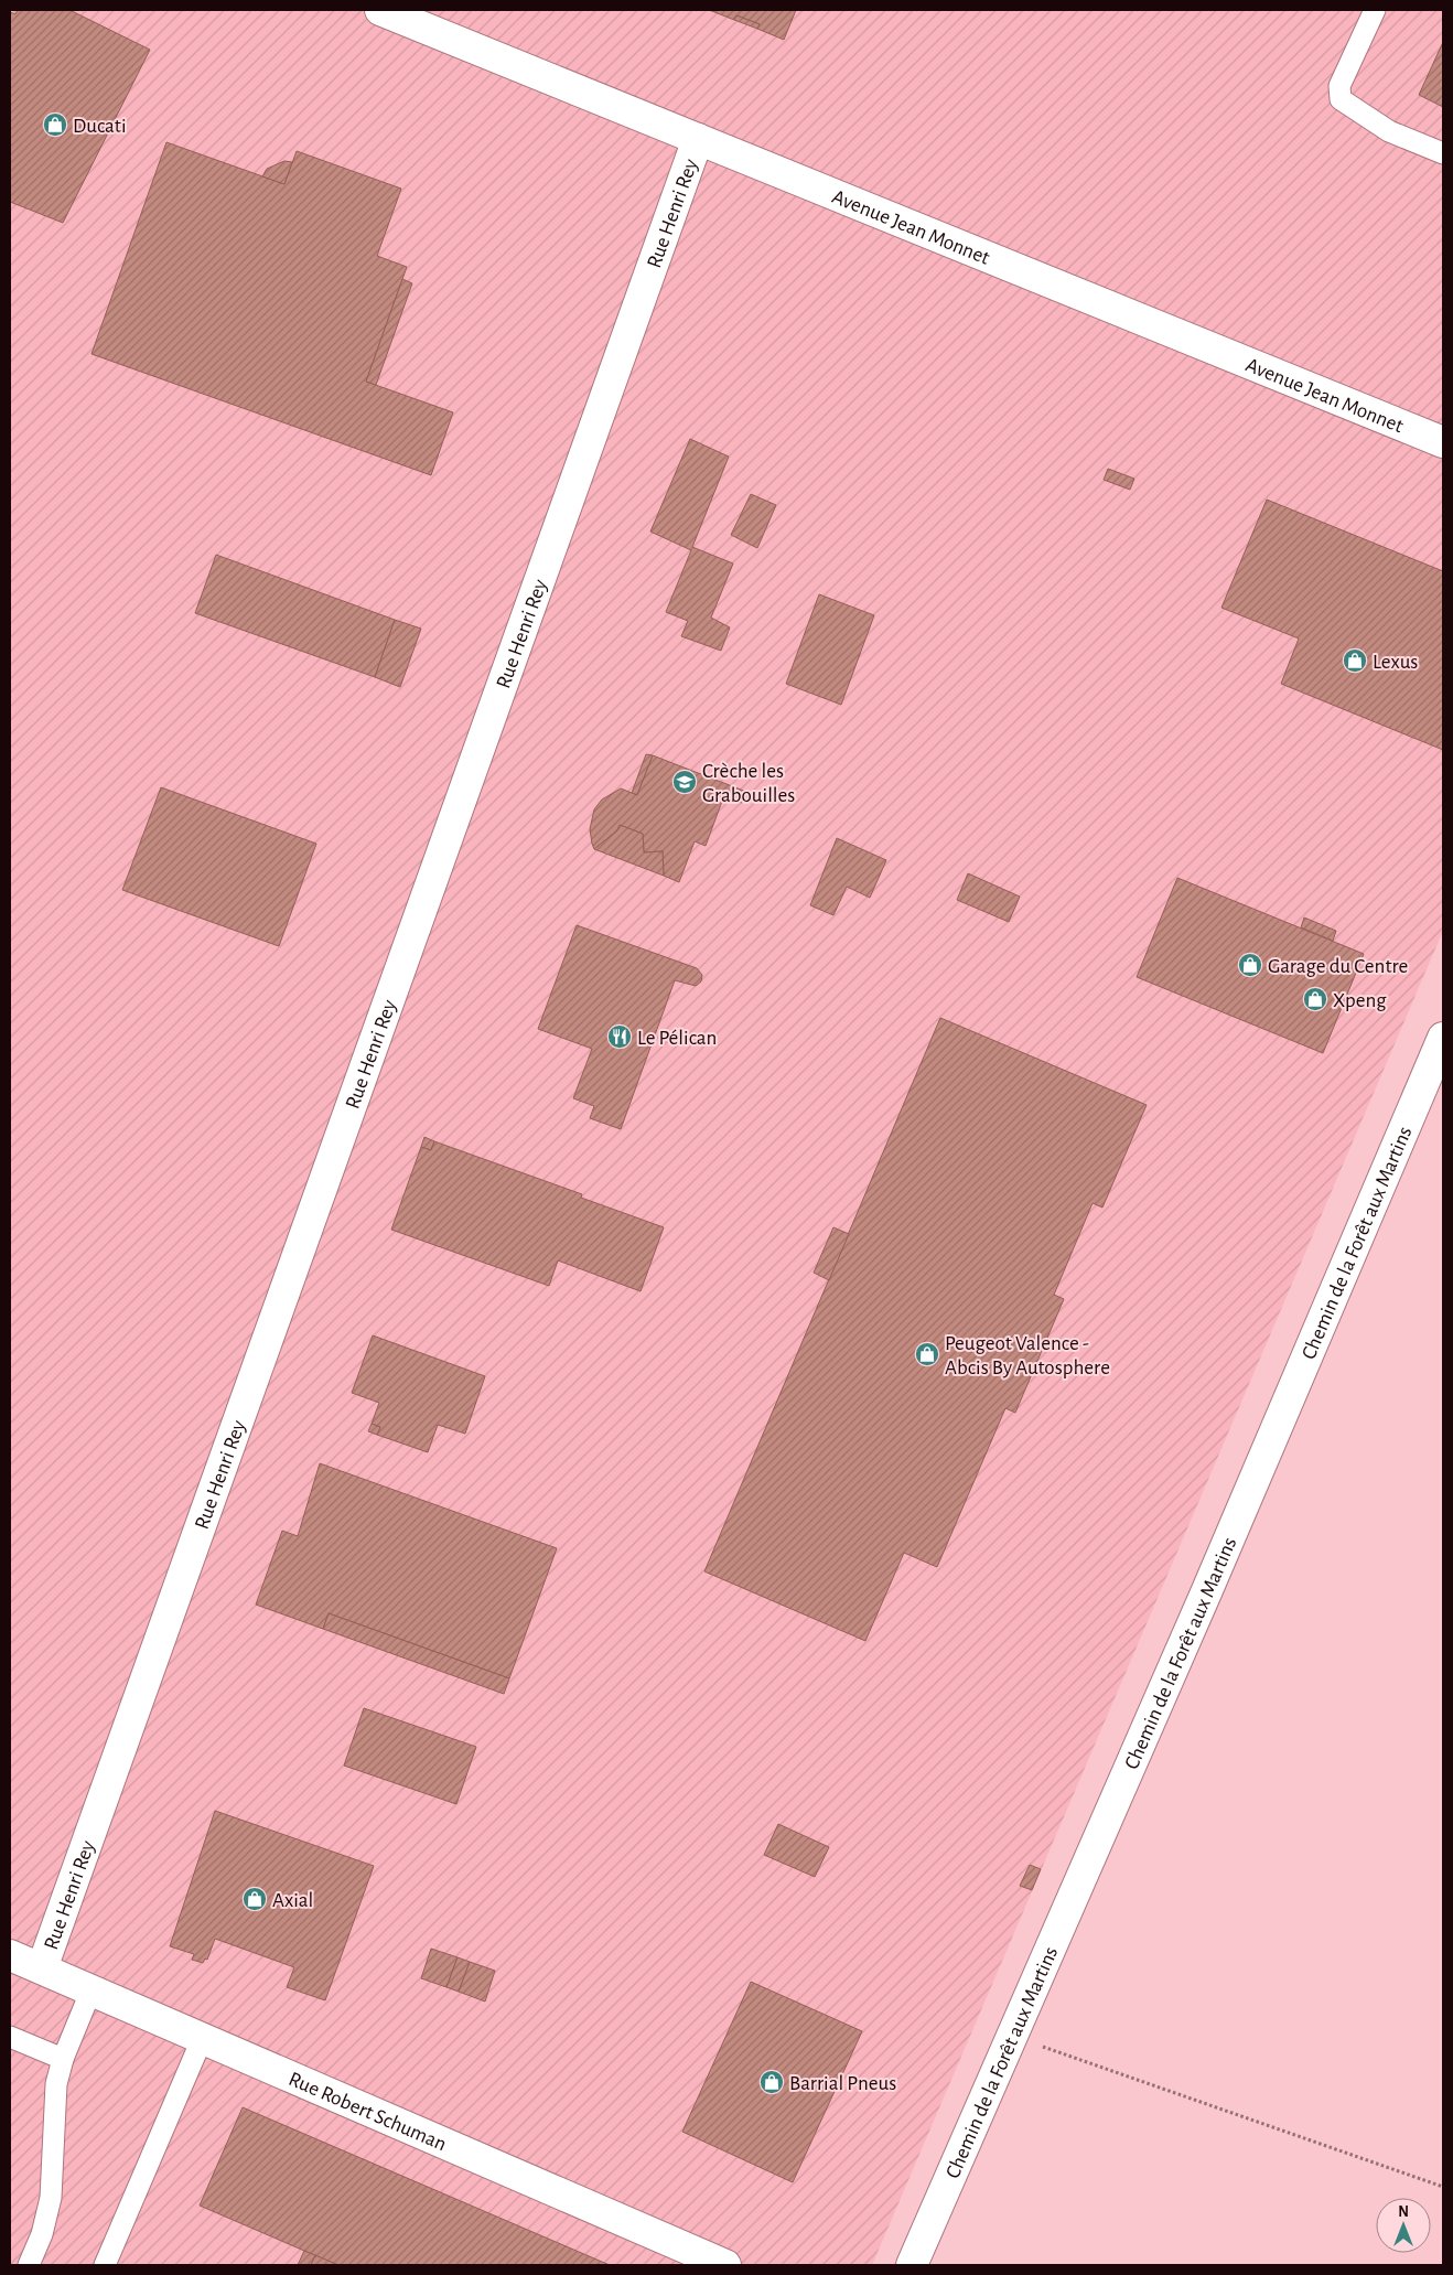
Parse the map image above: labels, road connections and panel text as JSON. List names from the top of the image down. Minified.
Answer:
{"streets":{"street":["Rue Henri Rey","Avenue Jean Monnet","Chemin de la Forêt aux Martins","Rue Robert Schuman"]},"crossings":[["Rue Henri Rey","Avenue Jean Monnet"],["Rue Henri Rey","Rue Robert Schuman"]],"places":{"shop":["Ducati","Lexus","Garage du Centre","Xpeng","Peugeot Valence - Abcis By Autosphere","Axial","Barrial Pneus"],"school or university":["Crèche les Grabouilles"],"restaurant":["Le Pélican"]},"north":"top"}
